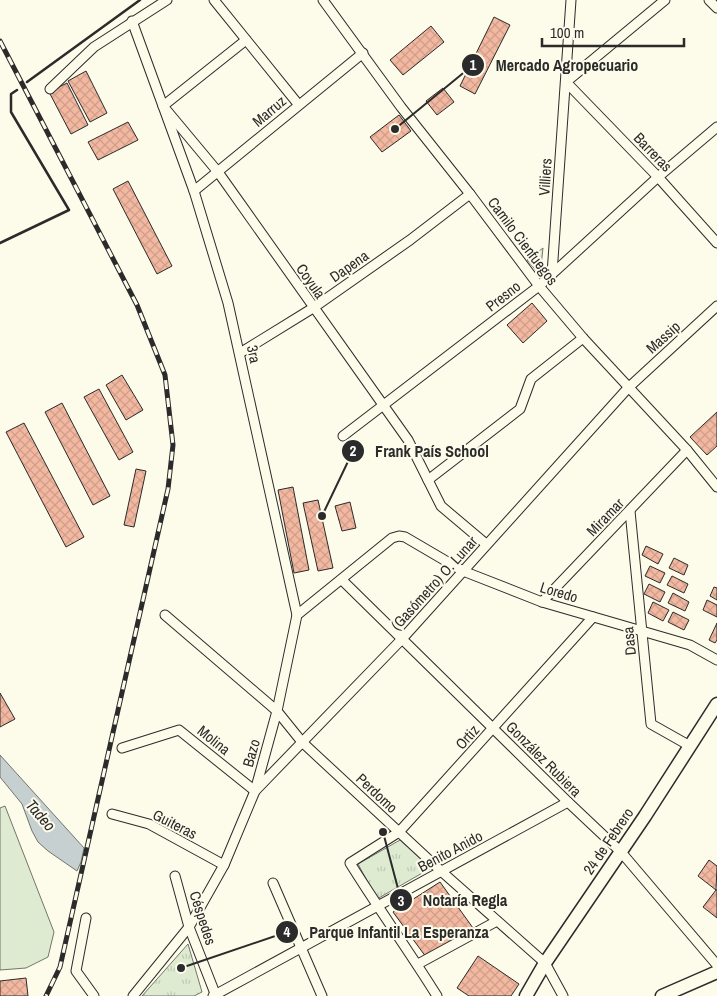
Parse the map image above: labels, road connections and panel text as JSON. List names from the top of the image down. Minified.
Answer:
{"streets":{"main road":["24 de Febrero"],"street":["Marruz","Barreras","Villiers","Camilo Cienfuegos","Dapena","Coyula","Presno","Massip","3ra","Miramar","(Gasómetro) O. Lunar","Loredo","Dasa","Ortiz","Molina","Bazo","González Rubiera","Perdomo","Guiteras","Benito Anido","Céspedes"]},"crossings":[["Marruz","Camilo Cienfuegos"],["Marruz","Coyula"],["Marruz","3ra"],["Barreras","Villiers"],["Barreras","Presno"],["Villiers","Presno"],["Camilo Cienfuegos","Dapena"],["Camilo Cienfuegos","Presno"],["Camilo Cienfuegos","Massip"],["Camilo Cienfuegos","Miramar"],["Camilo Cienfuegos","(Gasómetro) O. Lunar"],["Dapena","Coyula"],["Dapena","3ra"],["Coyula","Presno"],["Coyula","3ra"],["Coyula","(Gasómetro) O. Lunar"],["Massip","(Gasómetro) O. Lunar"],["3ra","Bazo"],["Miramar","Loredo"],["Miramar","Dasa"],["(Gasómetro) O. Lunar","Loredo"],["(Gasómetro) O. Lunar","Molina"],["(Gasómetro) O. Lunar","Bazo"],["(Gasómetro) O. Lunar","González Rubiera"],["(Gasómetro) O. Lunar","Perdomo"],["Loredo","Dasa"],["Loredo","Ortiz"],["Loredo","González Rubiera"],["Dasa","24 de Febrero"],["Ortiz","González Rubiera"],["Ortiz","Perdomo"],["Ortiz","Benito Anido"],["Molina","Bazo"],["Bazo","Perdomo"],["Bazo","Guiteras"],["Bazo","Céspedes"],["González Rubiera","24 de Febrero"],["González Rubiera","Benito Anido"],["Perdomo","24 de Febrero"],["Perdomo","Benito Anido"],["Benito Anido","Céspedes"]],"water":["Tadeo"],"places":["Mercado Agropecuario","Frank País School","Notaría Regla","Parque Infantil La Esperanza"],"scale_bar":"100 m"}
